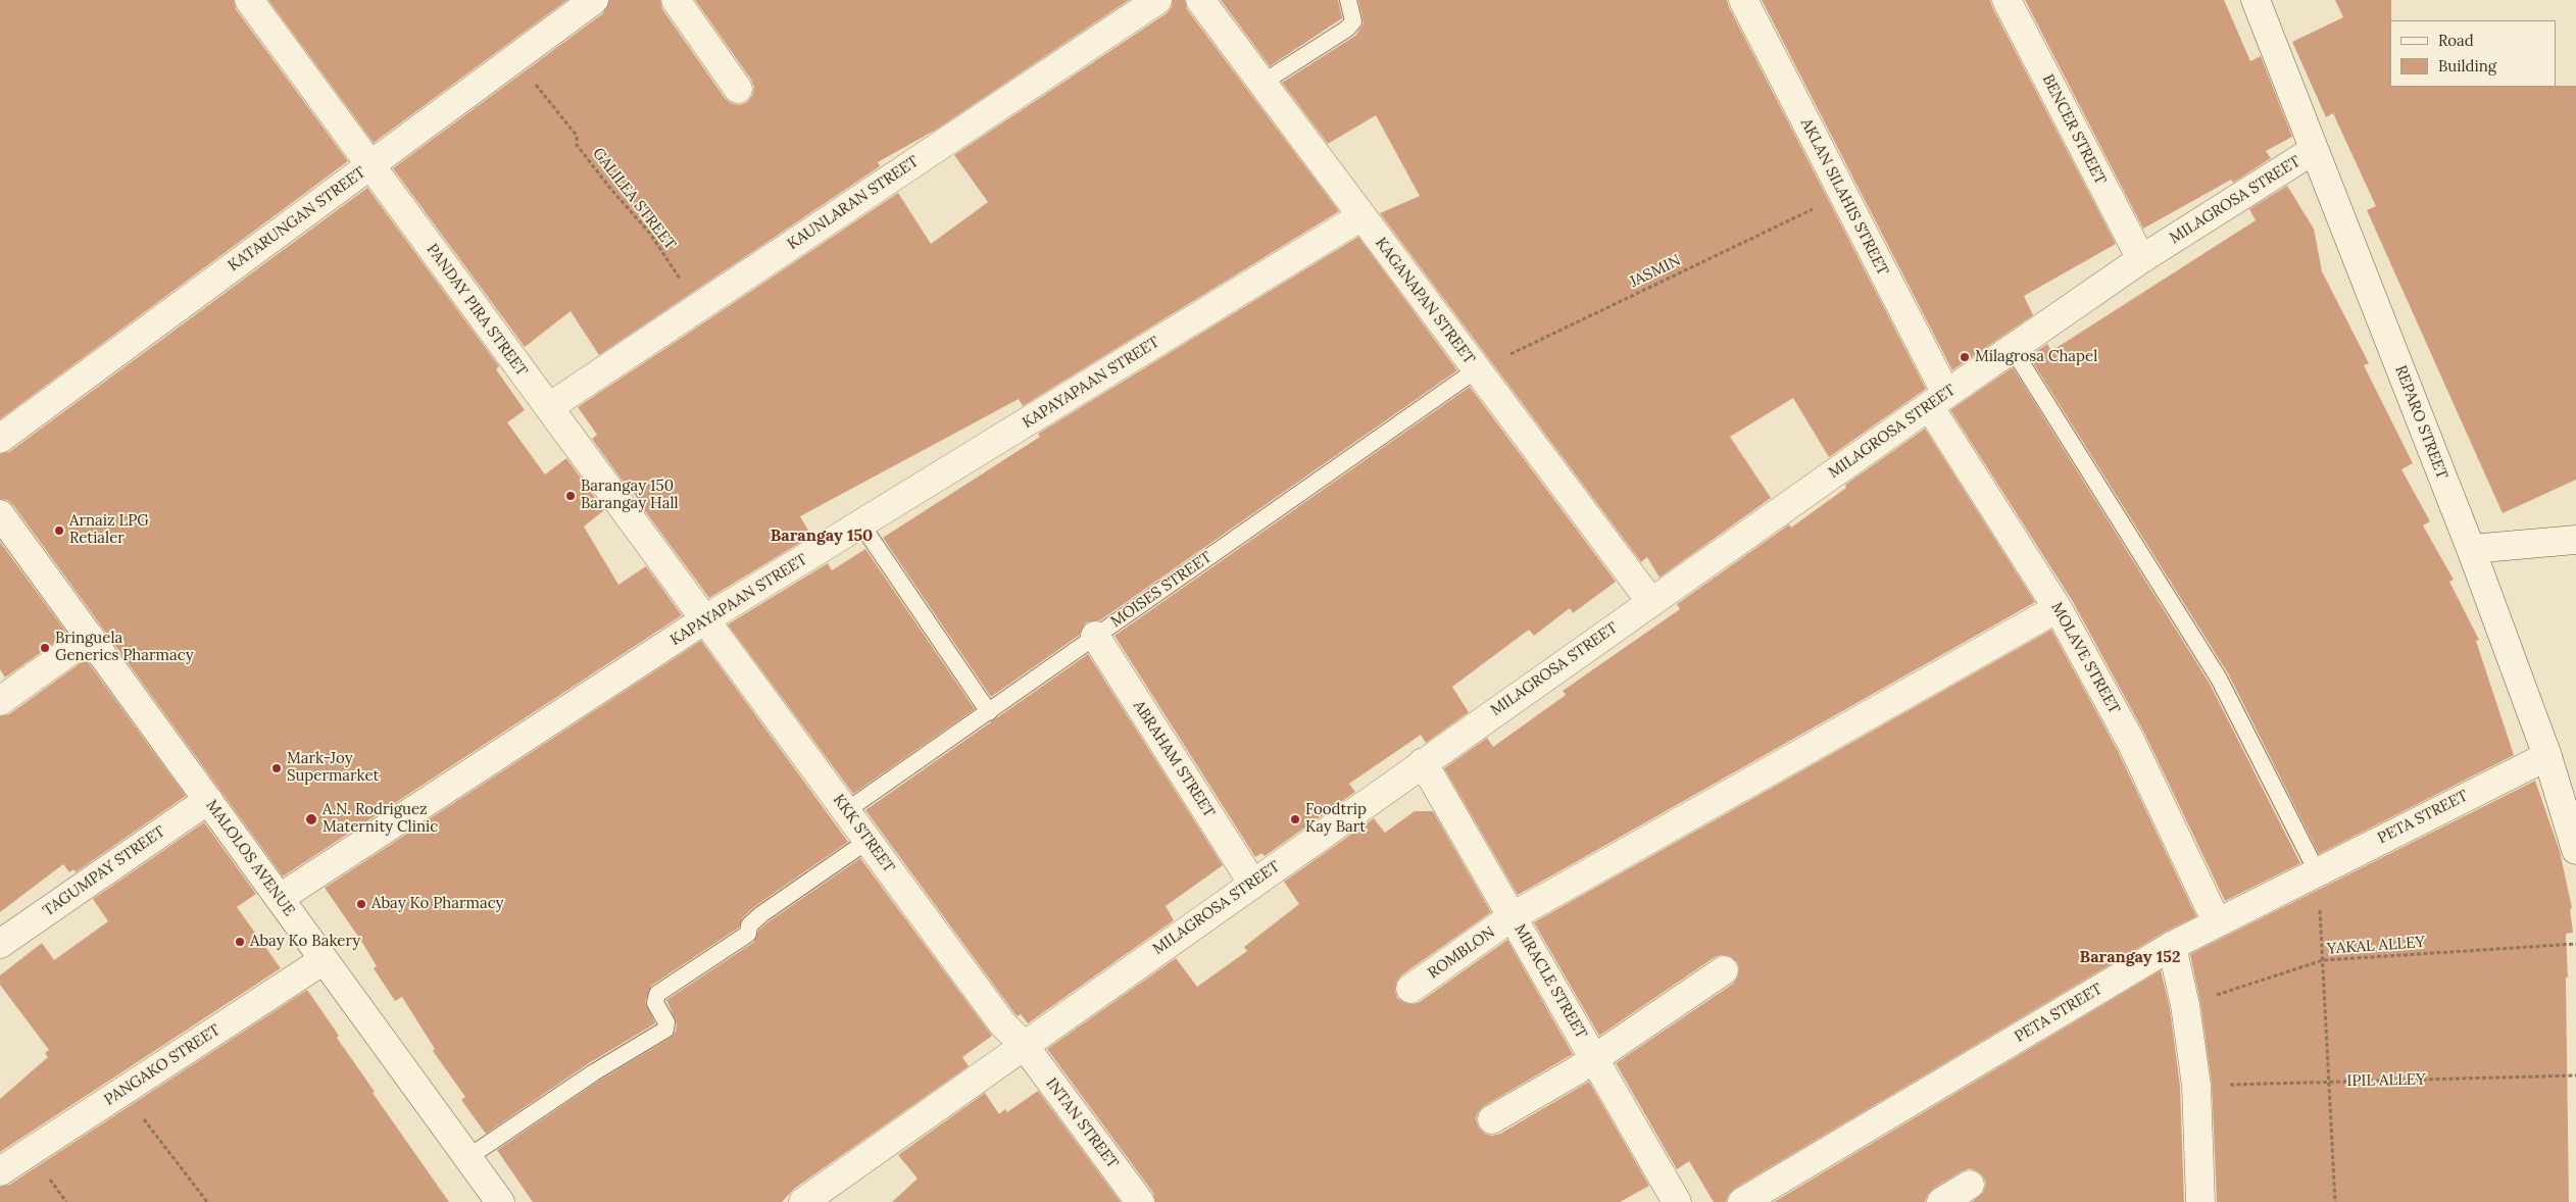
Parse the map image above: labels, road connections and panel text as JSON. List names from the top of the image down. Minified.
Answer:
{"streets":{"street":["BENCER STREET","AKLAN SILAHIS STREET","MILAGROSA STREET","KAUNLARAN STREET","KATARUNGAN STREET","KAGANAPAN STREET","PANDAY PIRA STREET","KAPAYAPAAN STREET","REPARO STREET","MOLAVE STREET","ABRAHAM STREET","PETA STREET","KKK STREET","MALOLOS AVENUE","TAGUMPAY STREET","ROMBLON","MIRACLE STREET","PANGAKO STREET","INTAN STREET"],"lane":["MOISES STREET"],"path":["GALILEA STREET","JASMIN","YAKAL ALLEY","IPIL ALLEY"]},"crossings":[["BENCER STREET","MILAGROSA STREET"],["AKLAN SILAHIS STREET","MILAGROSA STREET"],["AKLAN SILAHIS STREET","JASMIN"],["AKLAN SILAHIS STREET","MOLAVE STREET"],["GALILEA STREET","KAUNLARAN STREET"],["GALILEA STREET","KATARUNGAN STREET"],["MILAGROSA STREET","KAGANAPAN STREET"],["MILAGROSA STREET","REPARO STREET"],["MILAGROSA STREET","MOLAVE STREET"],["MILAGROSA STREET","ABRAHAM STREET"],["MILAGROSA STREET","KKK STREET"],["MILAGROSA STREET","MIRACLE STREET"],["MILAGROSA STREET","INTAN STREET"],["KAUNLARAN STREET","PANDAY PIRA STREET"],["KATARUNGAN STREET","PANDAY PIRA STREET"],["JASMIN","KAGANAPAN STREET"],["JASMIN","MOISES STREET"],["KAGANAPAN STREET","KAPAYAPAAN STREET"],["KAGANAPAN STREET","MOISES STREET"],["PANDAY PIRA STREET","KAPAYAPAAN STREET"],["PANDAY PIRA STREET","KKK STREET"],["KAPAYAPAAN STREET","KKK STREET"],["KAPAYAPAAN STREET","MALOLOS AVENUE"],["REPARO STREET","PETA STREET"],["MOISES STREET","ABRAHAM STREET"],["MOISES STREET","KKK STREET"],["MOLAVE STREET","PETA STREET"],["MOLAVE STREET","ROMBLON"],["KKK STREET","INTAN STREET"],["MALOLOS AVENUE","TAGUMPAY STREET"],["MALOLOS AVENUE","PANGAKO STREET"],["ROMBLON","MIRACLE STREET"]],"districts":["Barangay 150","Barangay 152"],"places":["Milagrosa Chapel","Barangay 150 Barangay Hall","Arnaiz LPG Retialer","Bringuela Generics Pharmacy","Mark-Joy Supermarket","A.N. Rodriguez Maternity Clinic","Foodtrip Kay Bart","Abay Ko Pharmacy","Abay Ko Bakery"],"legend":["Road","Building"]}
